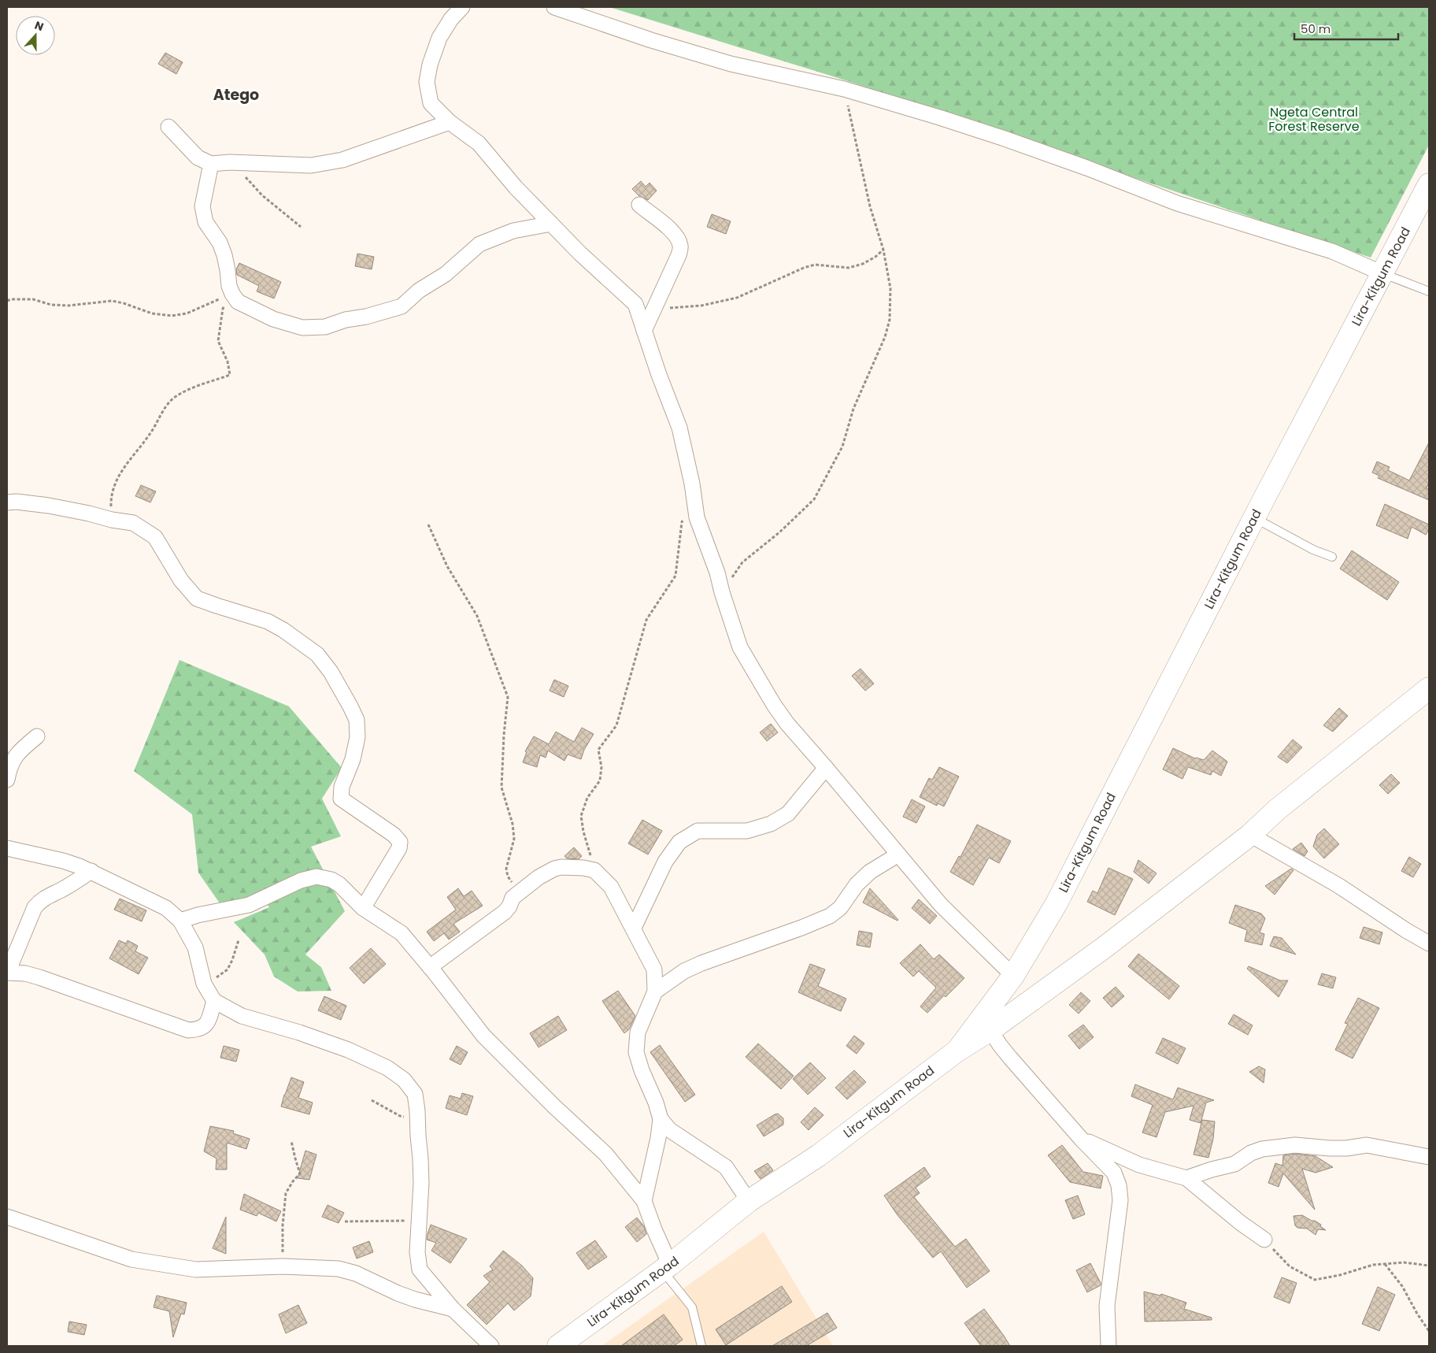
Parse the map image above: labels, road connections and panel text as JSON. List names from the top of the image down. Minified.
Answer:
{"streets":{"main road":["Lira-Kitgum Road"]},"districts":["Atego"],"parks":["Ngeta Central Forest Reserve"],"scale_bar":"50 m","north":"top"}
